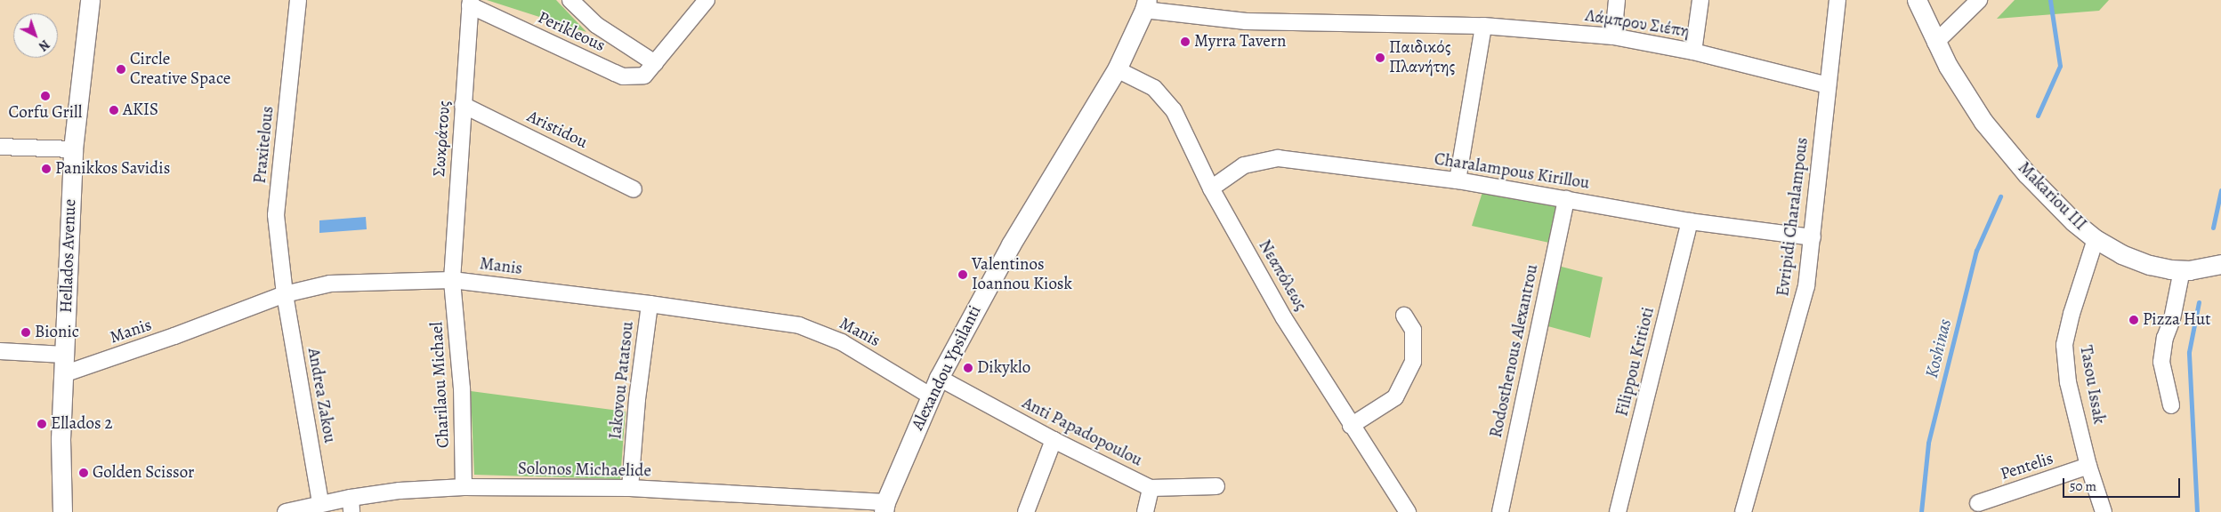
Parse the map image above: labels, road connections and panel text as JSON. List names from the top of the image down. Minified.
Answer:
{"streets":{"main road":["Makariou III","Hellados Avenue","Alexandou Ypsilanti"],"street":["Λάμπρου Σιέπη","Perikleous","Aristidou","Σωκράτους","Praxitelous","Charalampous Kirillou","Evripidi Charalampous","Manis","Νεαπόλεως","Rodosthenous Alexantrou","Filippou Kritioti","Iakovou Patatsou","Charilaou Michael","Tasou Issak","Andrea Zakou","Anti Papadopoulou","Pentelis","Solonos Michaelide"]},"crossings":[["Λάμπρου Σιέπη","Evripidi Charalampous"],["Λάμπρου Σιέπη","Alexandou Ypsilanti"],["Perikleous","Σωκράτους"],["Aristidou","Σωκράτους"],["Σωκράτους","Manis"],["Σωκράτους","Charilaou Michael"],["Praxitelous","Manis"],["Praxitelous","Andrea Zakou"],["Charalampous Kirillou","Evripidi Charalampous"],["Charalampous Kirillou","Νεαπόλεως"],["Charalampous Kirillou","Rodosthenous Alexantrou"],["Charalampous Kirillou","Filippou Kritioti"],["Makariou III","Tasou Issak"],["Hellados Avenue","Manis"],["Manis","Alexandou Ypsilanti"],["Manis","Iakovou Patatsou"],["Manis","Charilaou Michael"],["Manis","Andrea Zakou"],["Νεαπόλεως","Alexandou Ypsilanti"],["Alexandou Ypsilanti","Anti Papadopoulou"],["Alexandou Ypsilanti","Solonos Michaelide"],["Iakovou Patatsou","Solonos Michaelide"],["Charilaou Michael","Solonos Michaelide"],["Tasou Issak","Pentelis"],["Andrea Zakou","Solonos Michaelide"]],"water":["Koshinas"],"places":["Myrra Tavern","Παιδικός Πλανήτης","Circle Creative Space","Corfu Grill","AKIS","Panikkos Savidis","Valentinos Ioannou Kiosk","Pizza Hut","Bionic","Dikyklo","Ellados 2","Golden Scissor"],"scale_bar":"50 m","north":"bottom right"}
